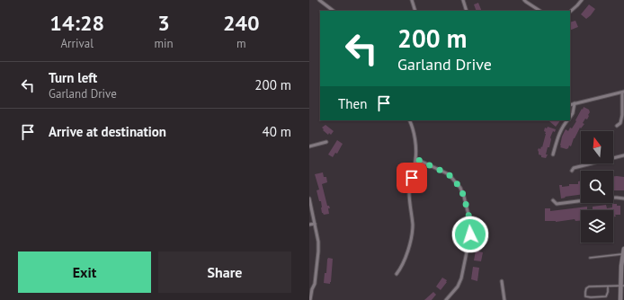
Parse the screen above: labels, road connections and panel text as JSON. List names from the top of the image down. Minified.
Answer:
{"north":"top","page":{"eta":["14:28","Arrival","3","min","240","m"],"turn":["200 m","Garland Drive"],"list":[{"name":"Turn left","note":"Garland Drive","value":"200 m"},{"name":"Arrive at destination","value":"40 m"}],"then":"Then","buttons":["Exit","Share"]}}
